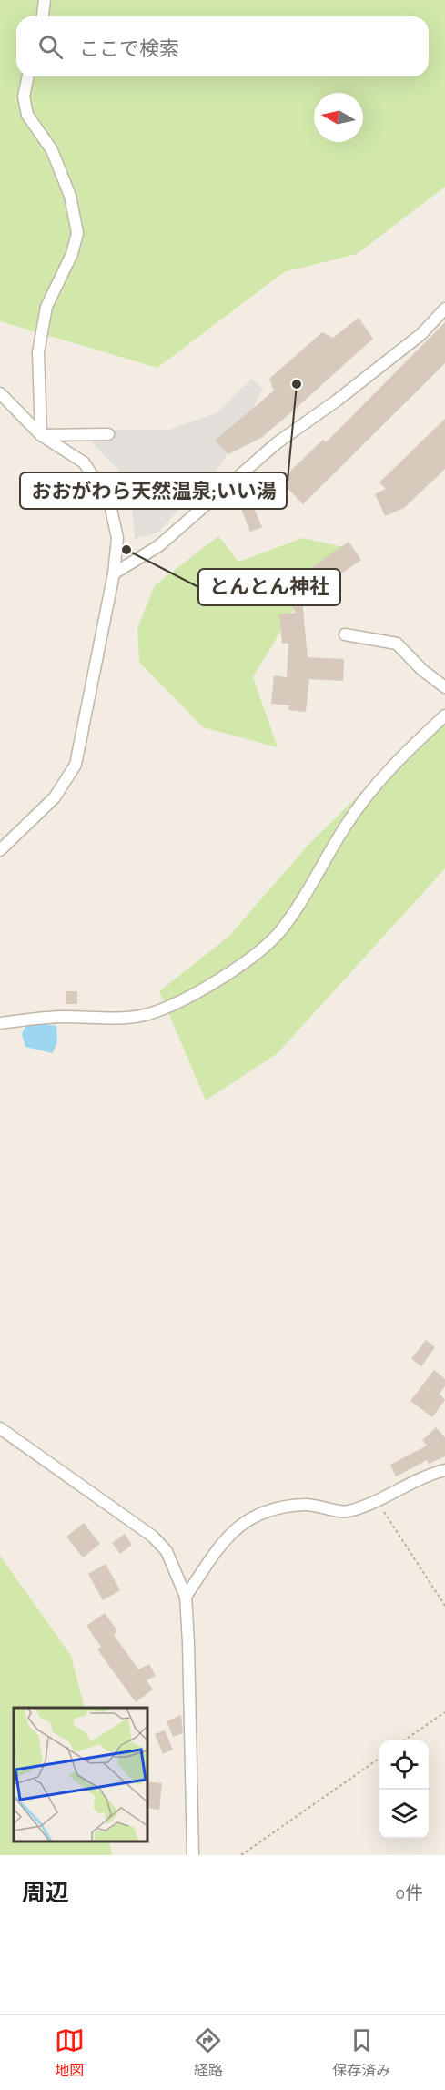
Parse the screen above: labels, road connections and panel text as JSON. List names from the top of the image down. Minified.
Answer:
{"places":["おおがわら天然温泉;いい湯","とんとん神社"],"north":"left","page":{"search":"ここで検索","heading":["周辺","0件"],"nav":["地図","経路","保存済み"]}}
